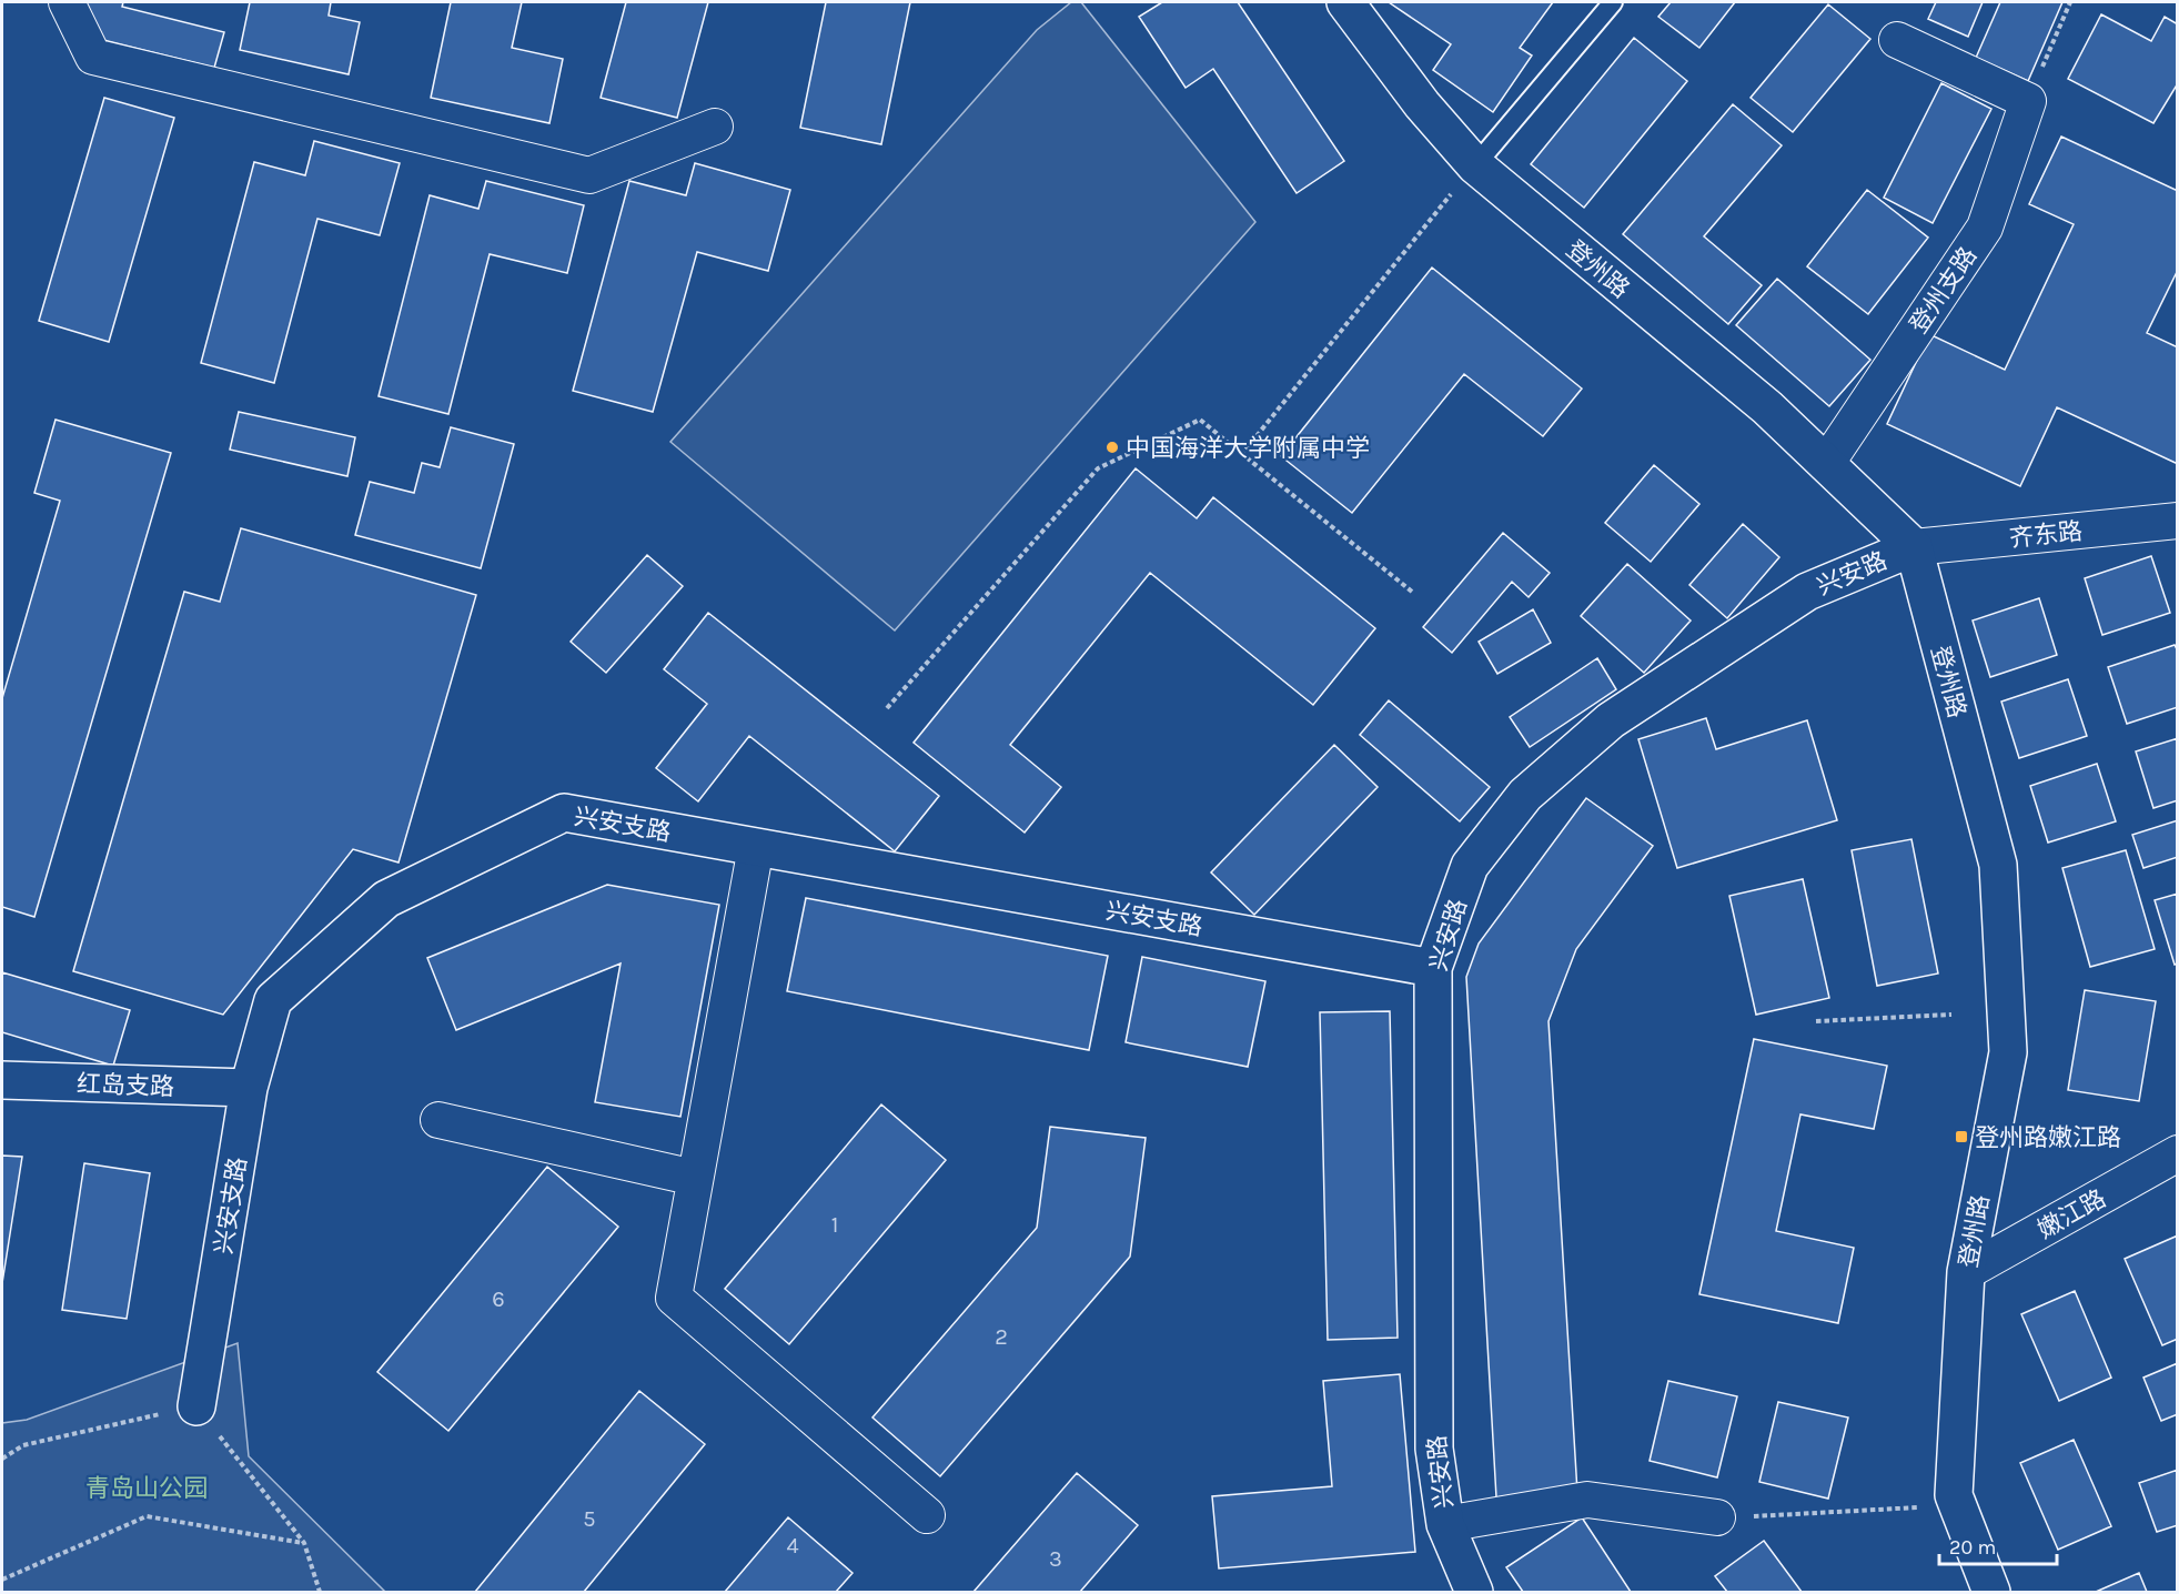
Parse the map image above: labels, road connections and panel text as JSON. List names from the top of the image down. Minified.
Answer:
{"streets":{"street":["登州路","登州支路","齐东路","兴安路","兴安支路","红岛支路","嫩江路"]},"crossings":[["登州路","登州支路"],["登州路","齐东路"],["登州路","兴安路"],["登州路","嫩江路"],["齐东路","兴安路"],["兴安路","兴安支路"],["兴安支路","红岛支路"]],"parks":["青岛山公园"],"places":{"other":["中国海洋大学附属中学"],"transit":["登州路嫩江路"]},"house_numbers":["1","6","2","5","4","3"],"scale_bar":"20 m"}
